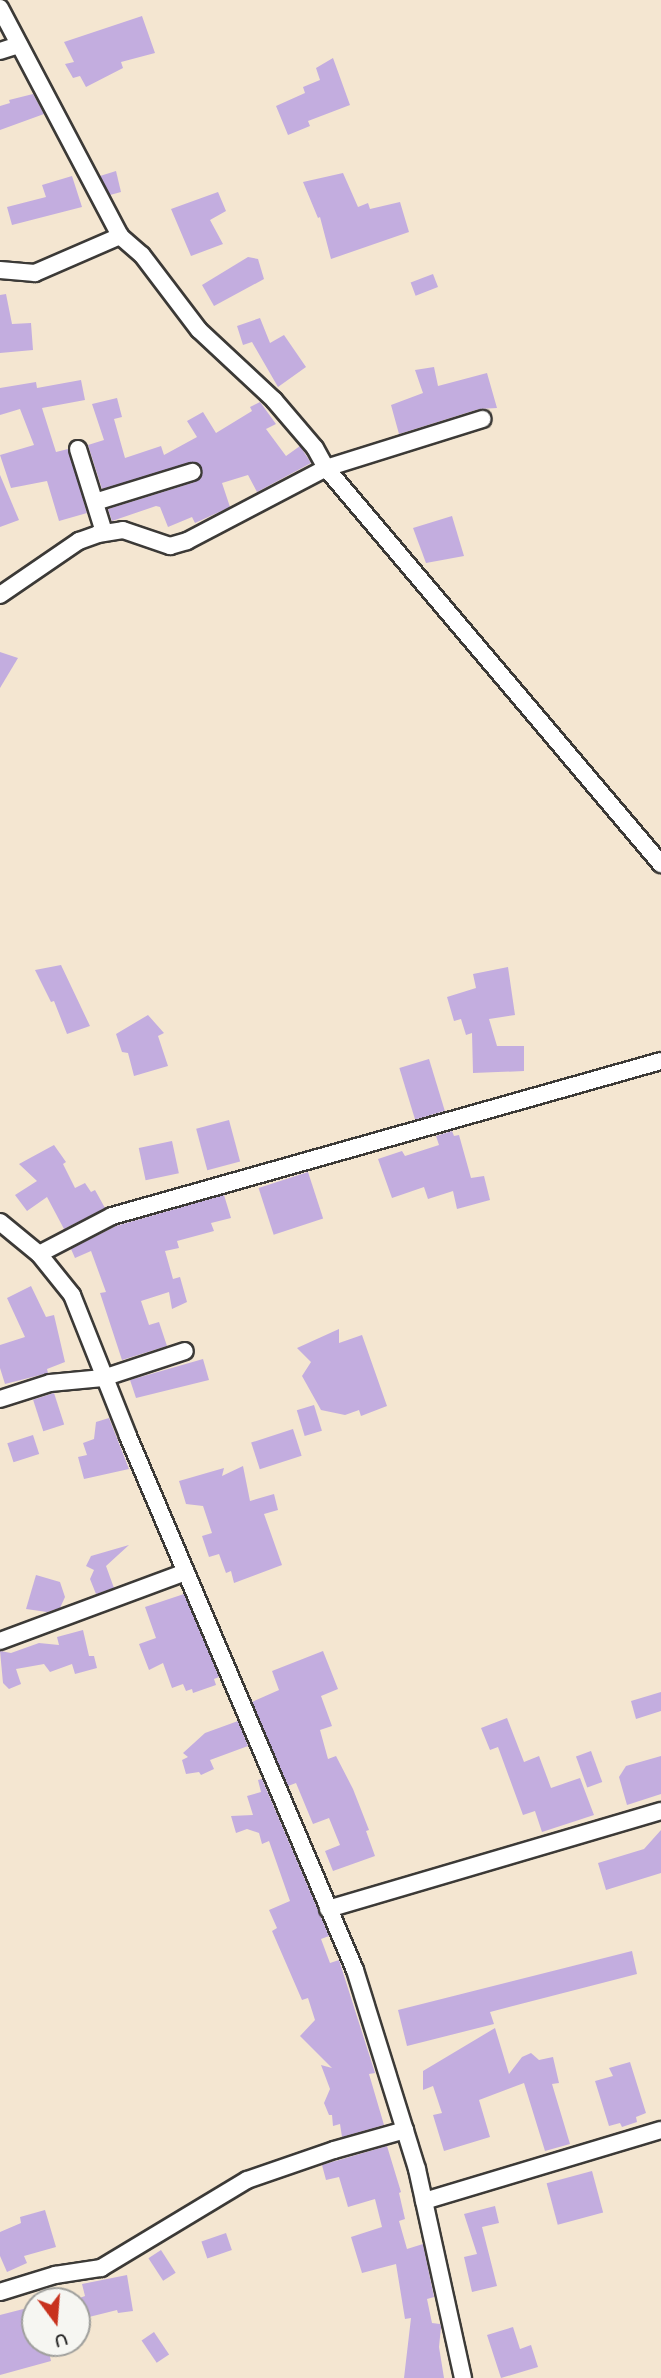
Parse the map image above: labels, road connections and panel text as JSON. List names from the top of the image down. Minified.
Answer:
{"north":"bottom"}
